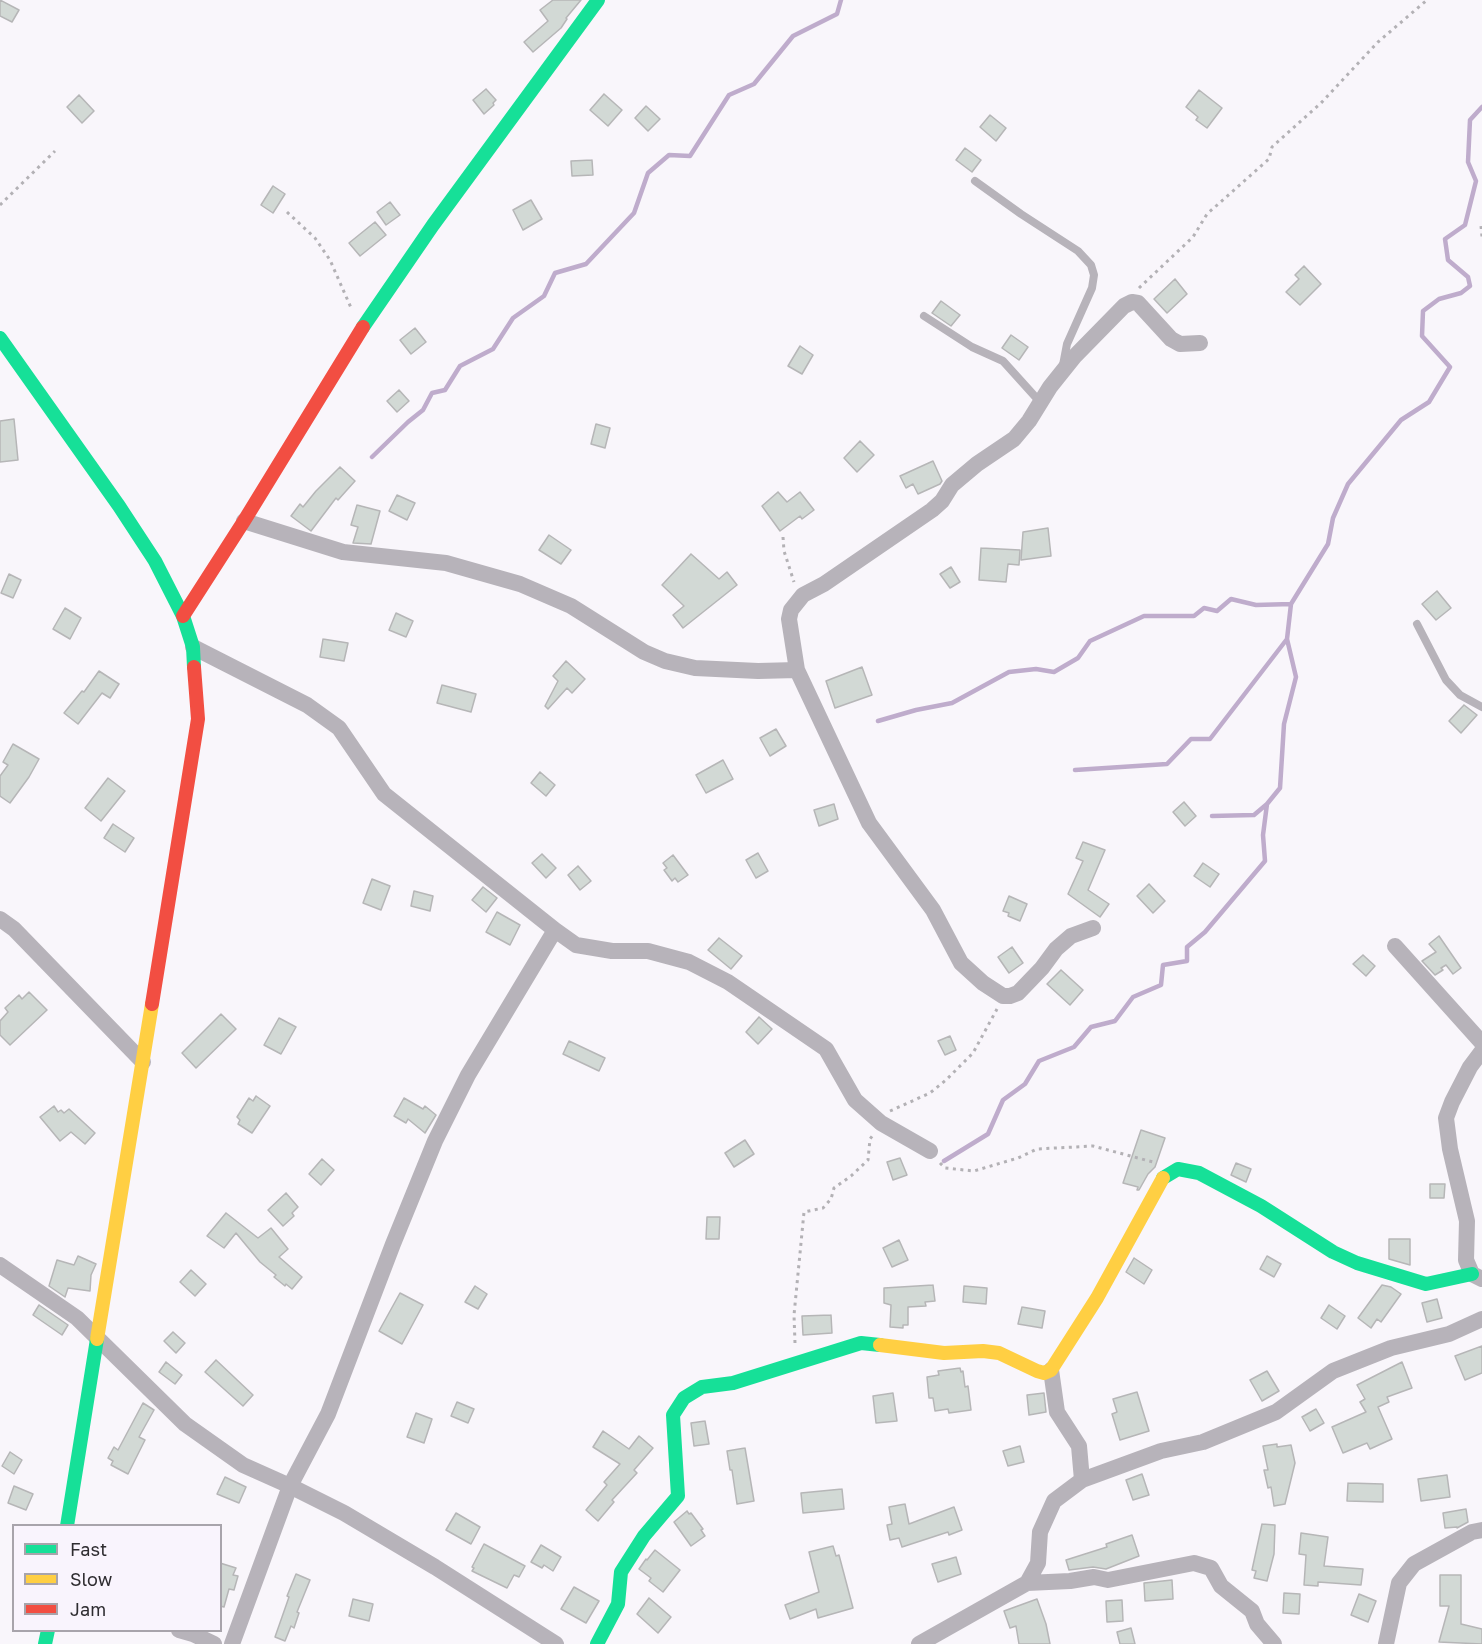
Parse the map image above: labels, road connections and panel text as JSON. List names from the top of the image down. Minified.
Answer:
{"legend":["Fast","Slow","Jam"]}
